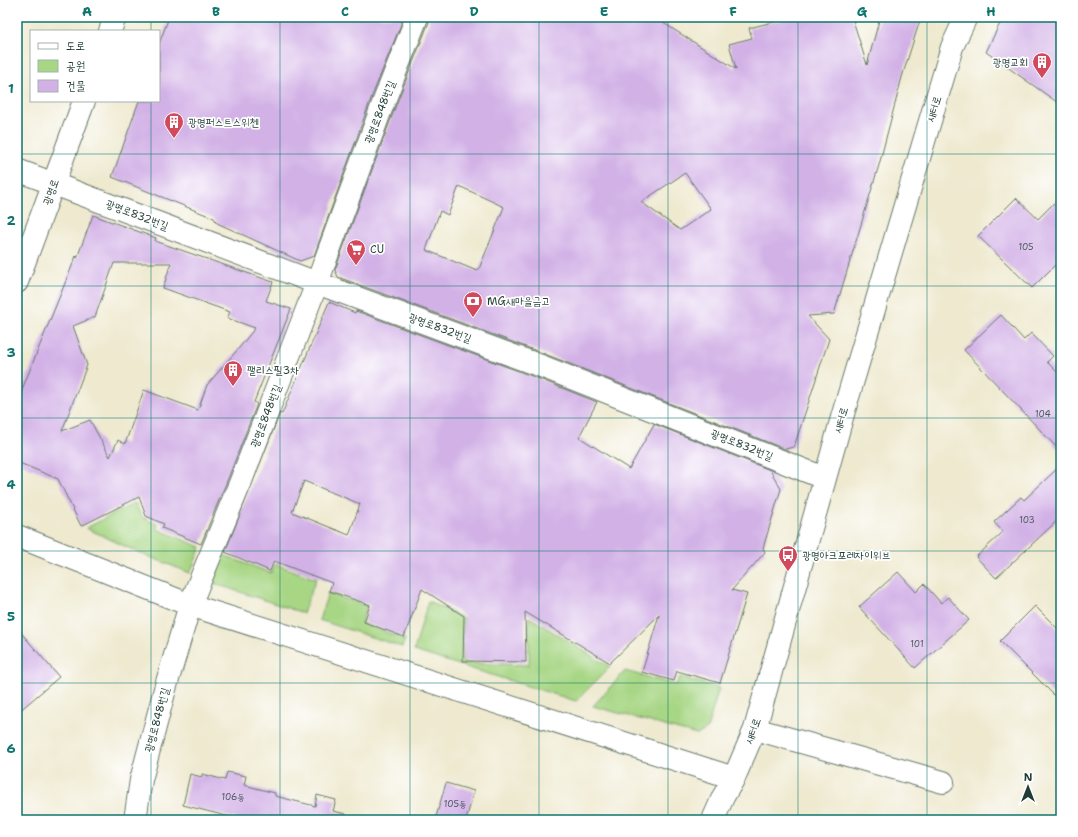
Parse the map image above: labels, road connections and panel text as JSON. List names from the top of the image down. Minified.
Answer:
{"streets":{"street":["새터로","광명로848번길","광명로","광명로832번길"]},"crossings":[["새터로","광명로832번길"],["광명로848번길","광명로832번길"],["광명로","광명로832번길"]],"places":{"building":["광명교회","광명퍼스트스위첸","팰리스필3차"],"supermarket":["CU"],"bank":["MG새마을금고"],"bus stop":["광명아크포레자이위브"]},"house_numbers":["105","104","103","101","106동","105동"],"legend":["도로","공원","건물"],"north":"top","grid":{"columns":["A","B","C","D","E","F","G","H"],"rows":["1","2","3","4","5","6"]}}
